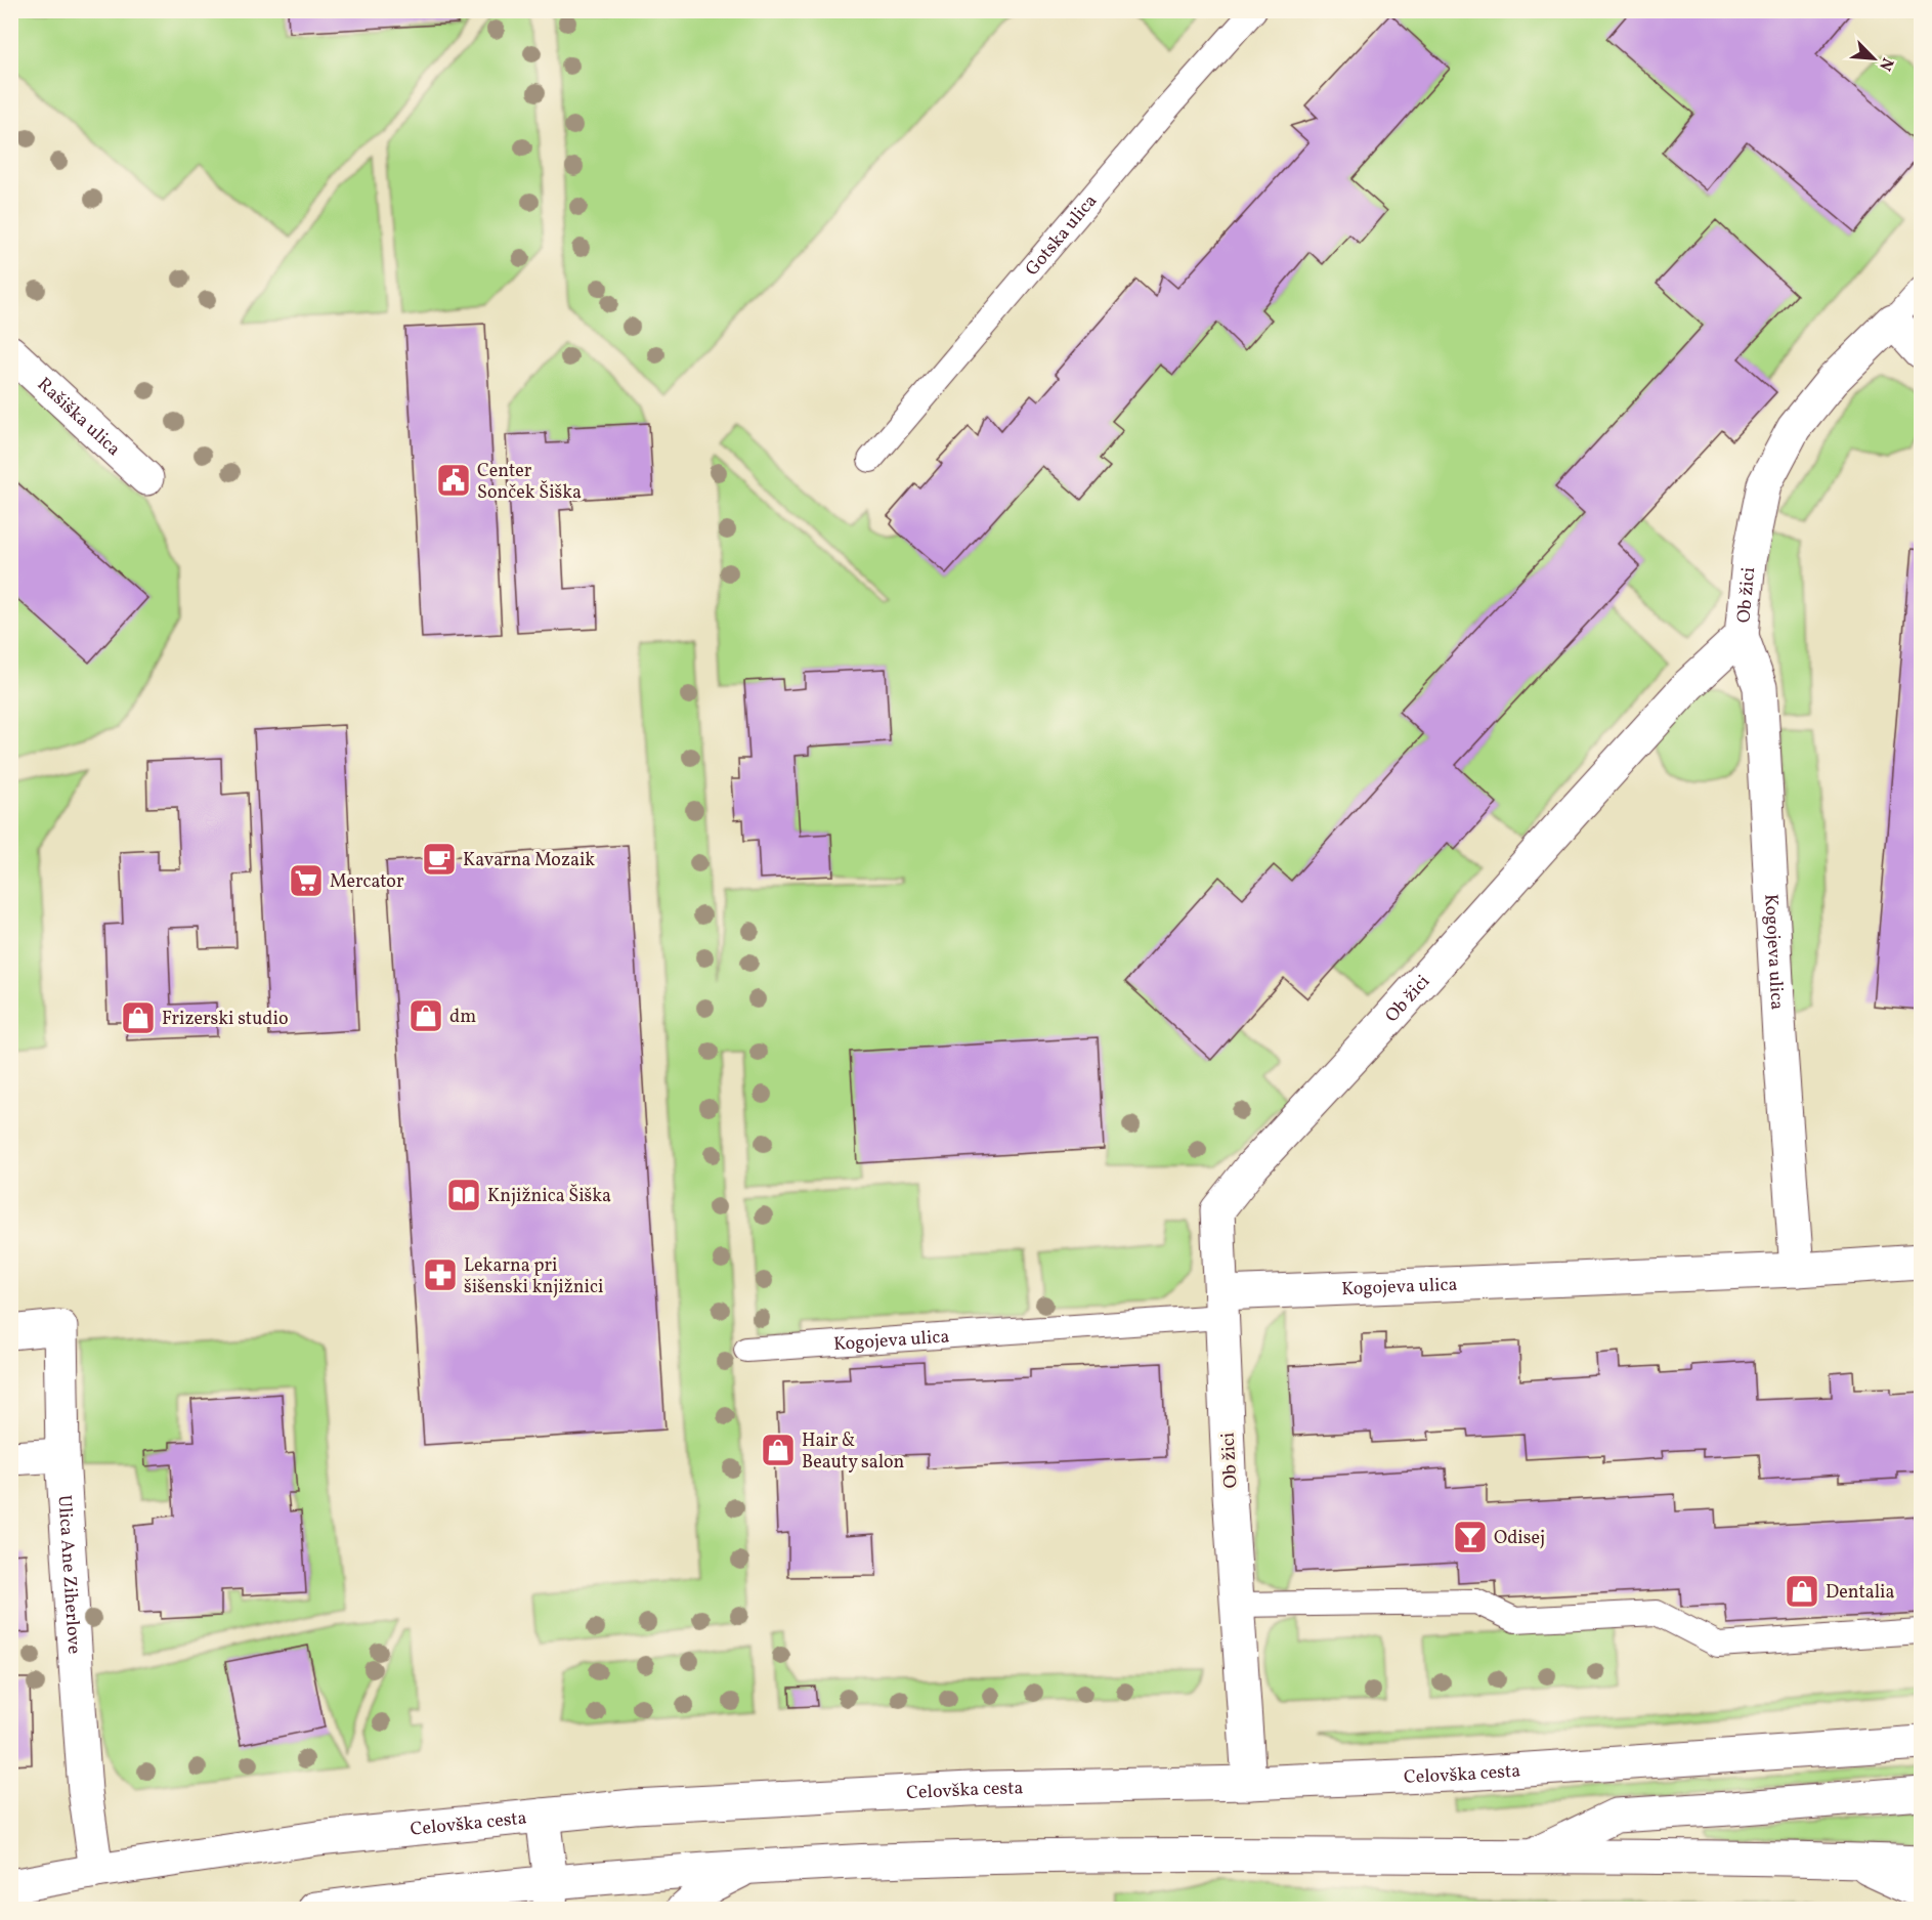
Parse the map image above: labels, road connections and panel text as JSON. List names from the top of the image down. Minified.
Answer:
{"streets":{"main road":["Rašiška ulica","Ob žici","Kogojeva ulica","Ulica Ane Ziherlove","Celovška cesta"],"lane":["Gotska ulica"]},"crossings":[["Ob žici","Kogojeva ulica"],["Ob žici","Celovška cesta"],["Ulica Ane Ziherlove","Celovška cesta"]],"places":{"public building":["Center Sonček Šiška"],"cafe":["Kavarna Mozaik"],"supermarket":["Mercator"],"shop":["dm","Frizerski studio","Hair & Beauty salon","Dentalia"],"library":["Knjižnica Šiška"],"pharmacy":["Lekarna pri šišenski knjižnici"],"bar":["Odisej"]},"north":"bottom right"}
